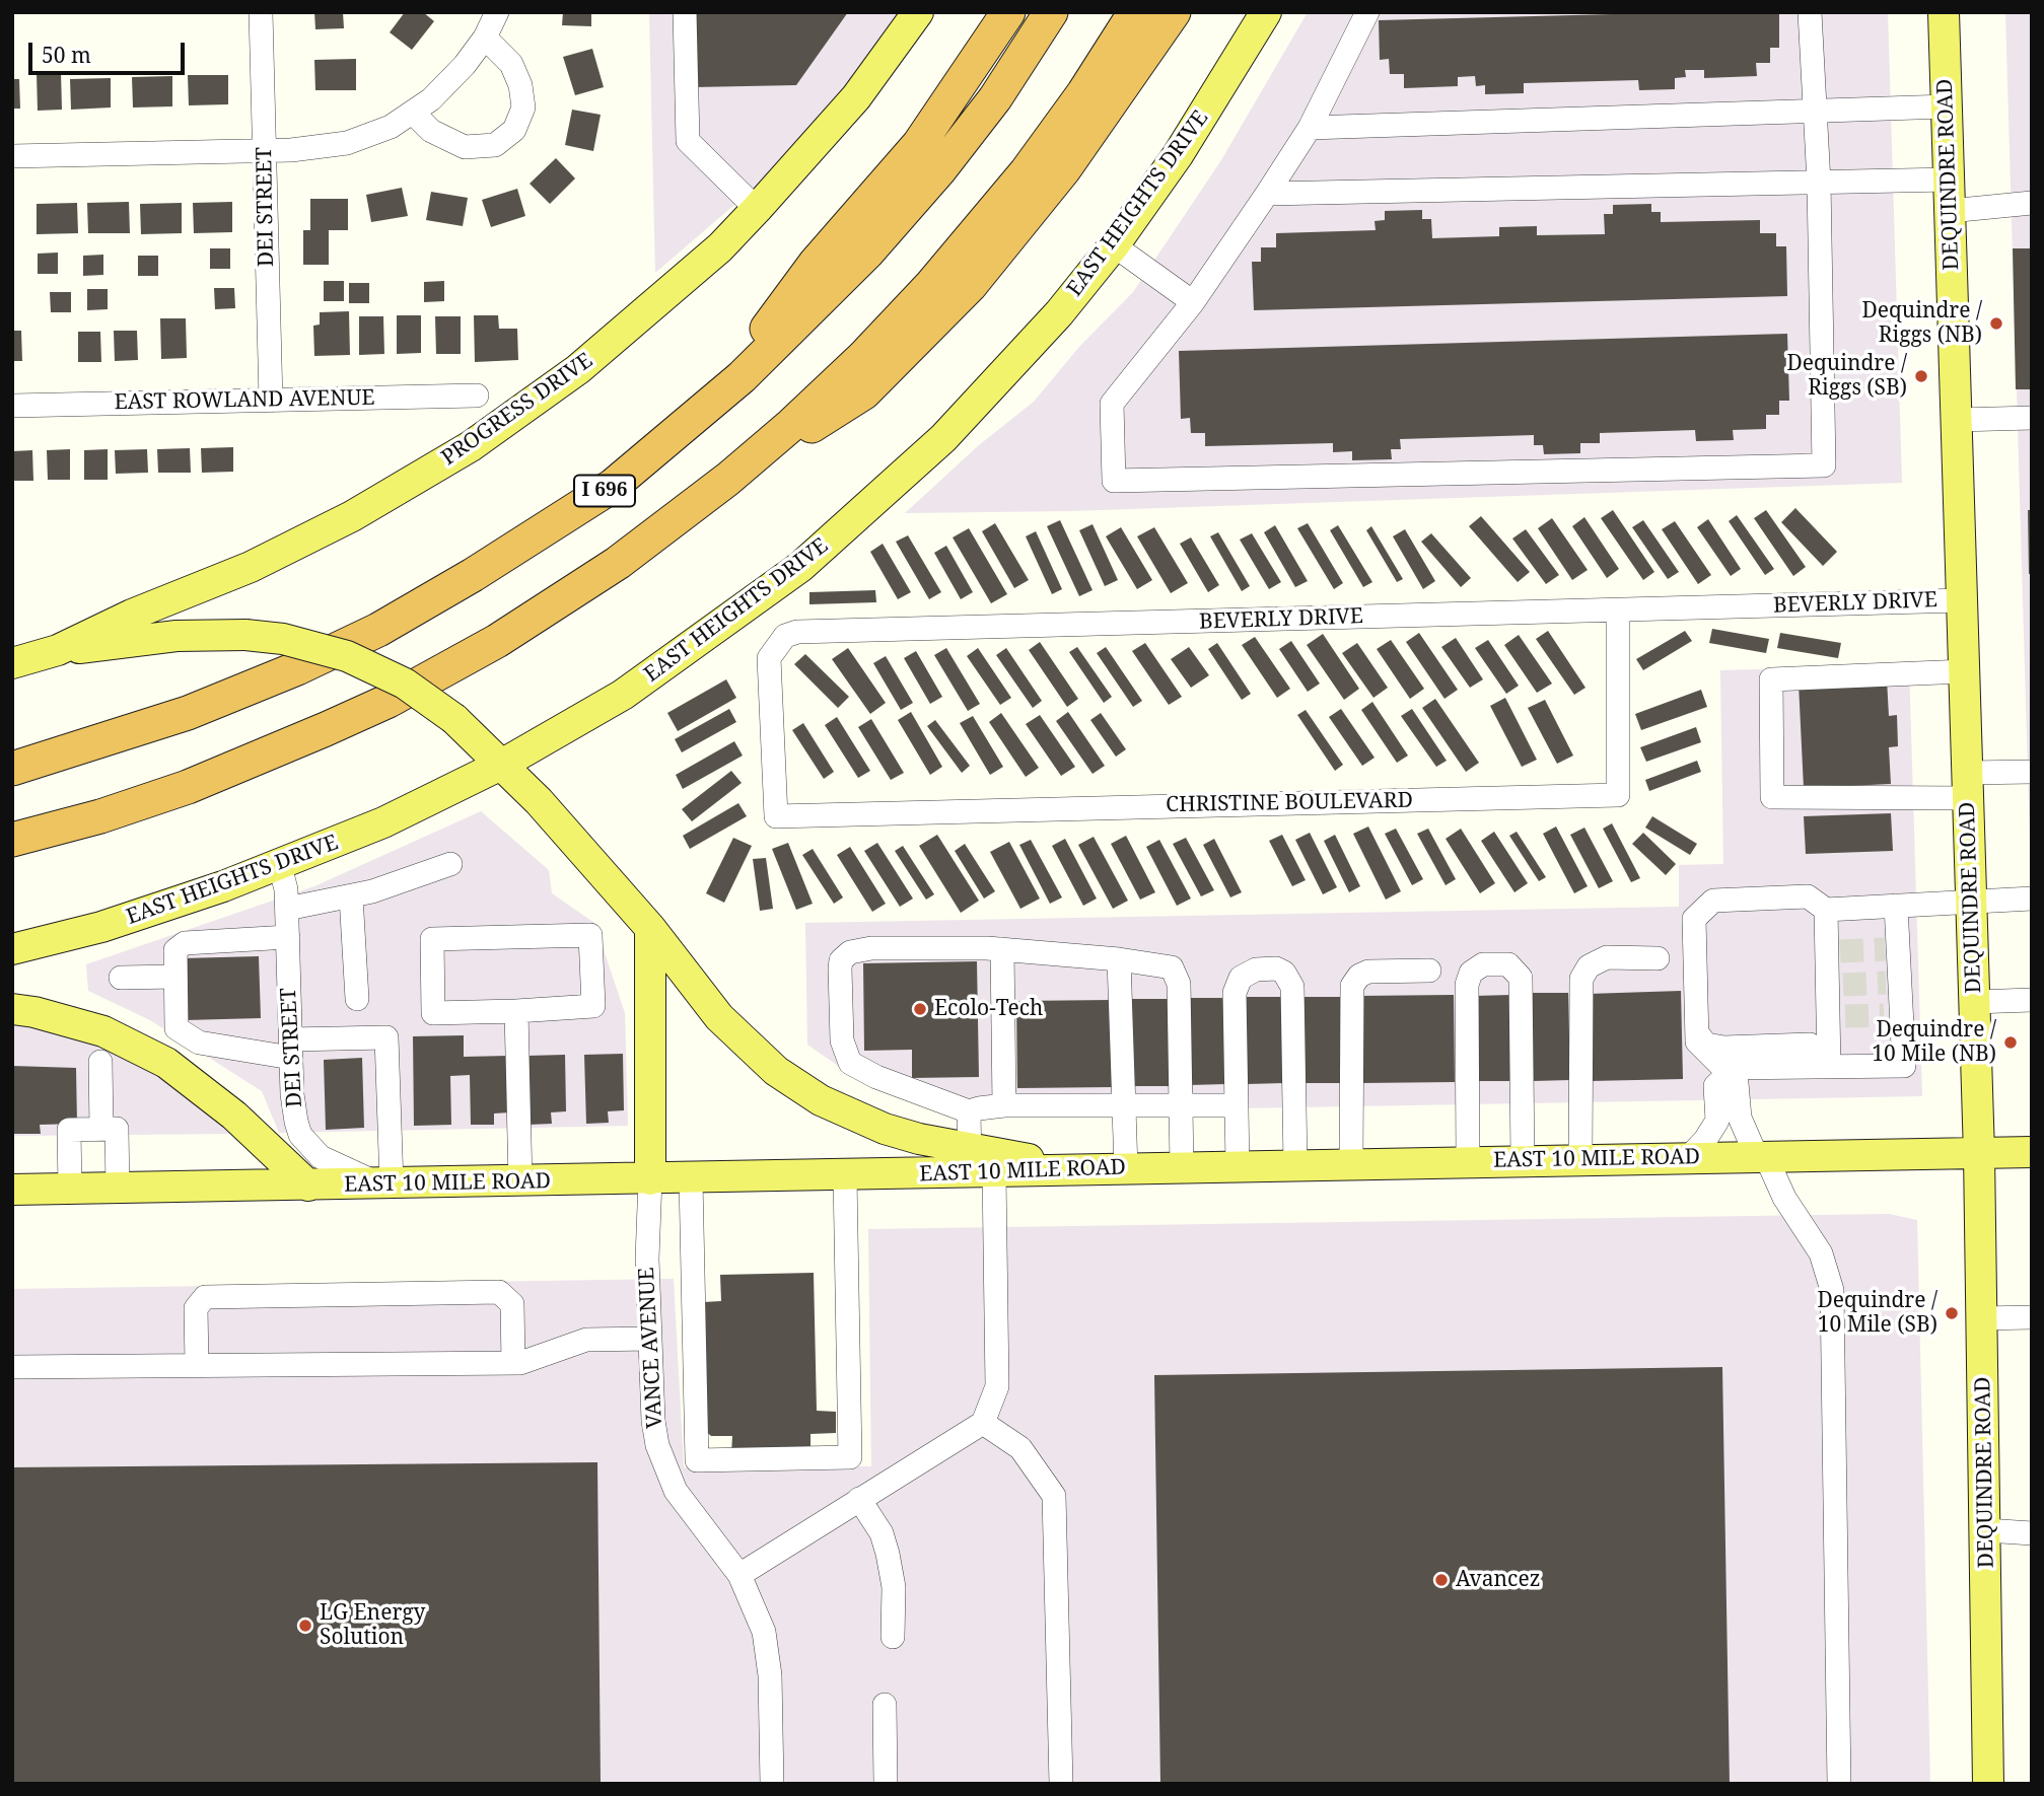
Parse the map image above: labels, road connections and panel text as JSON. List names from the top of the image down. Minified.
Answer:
{"streets":{"highway":["I 696"],"main road":["DEQUINDRE ROAD","EAST HEIGHTS DRIVE","PROGRESS DRIVE","EAST 10 MILE ROAD"],"street":["DEI STREET","EAST ROWLAND AVENUE","BEVERLY DRIVE","CHRISTINE BOULEVARD","VANCE AVENUE"]},"crossings":[["DEQUINDRE ROAD","BEVERLY DRIVE"],["DEQUINDRE ROAD","EAST 10 MILE ROAD"],["EAST HEIGHTS DRIVE","DEI STREET"],["DEI STREET","EAST ROWLAND AVENUE"],["DEI STREET","EAST 10 MILE ROAD"],["BEVERLY DRIVE","CHRISTINE BOULEVARD"],["EAST 10 MILE ROAD","VANCE AVENUE"]],"places":["Dequindre / Riggs (NB)","Dequindre / Riggs (SB)","Ecolo-Tech","Dequindre / 10 Mile (NB)","Dequindre / 10 Mile (SB)","Avancez","LG Energy Solution"],"scale_bar":"50 m"}
